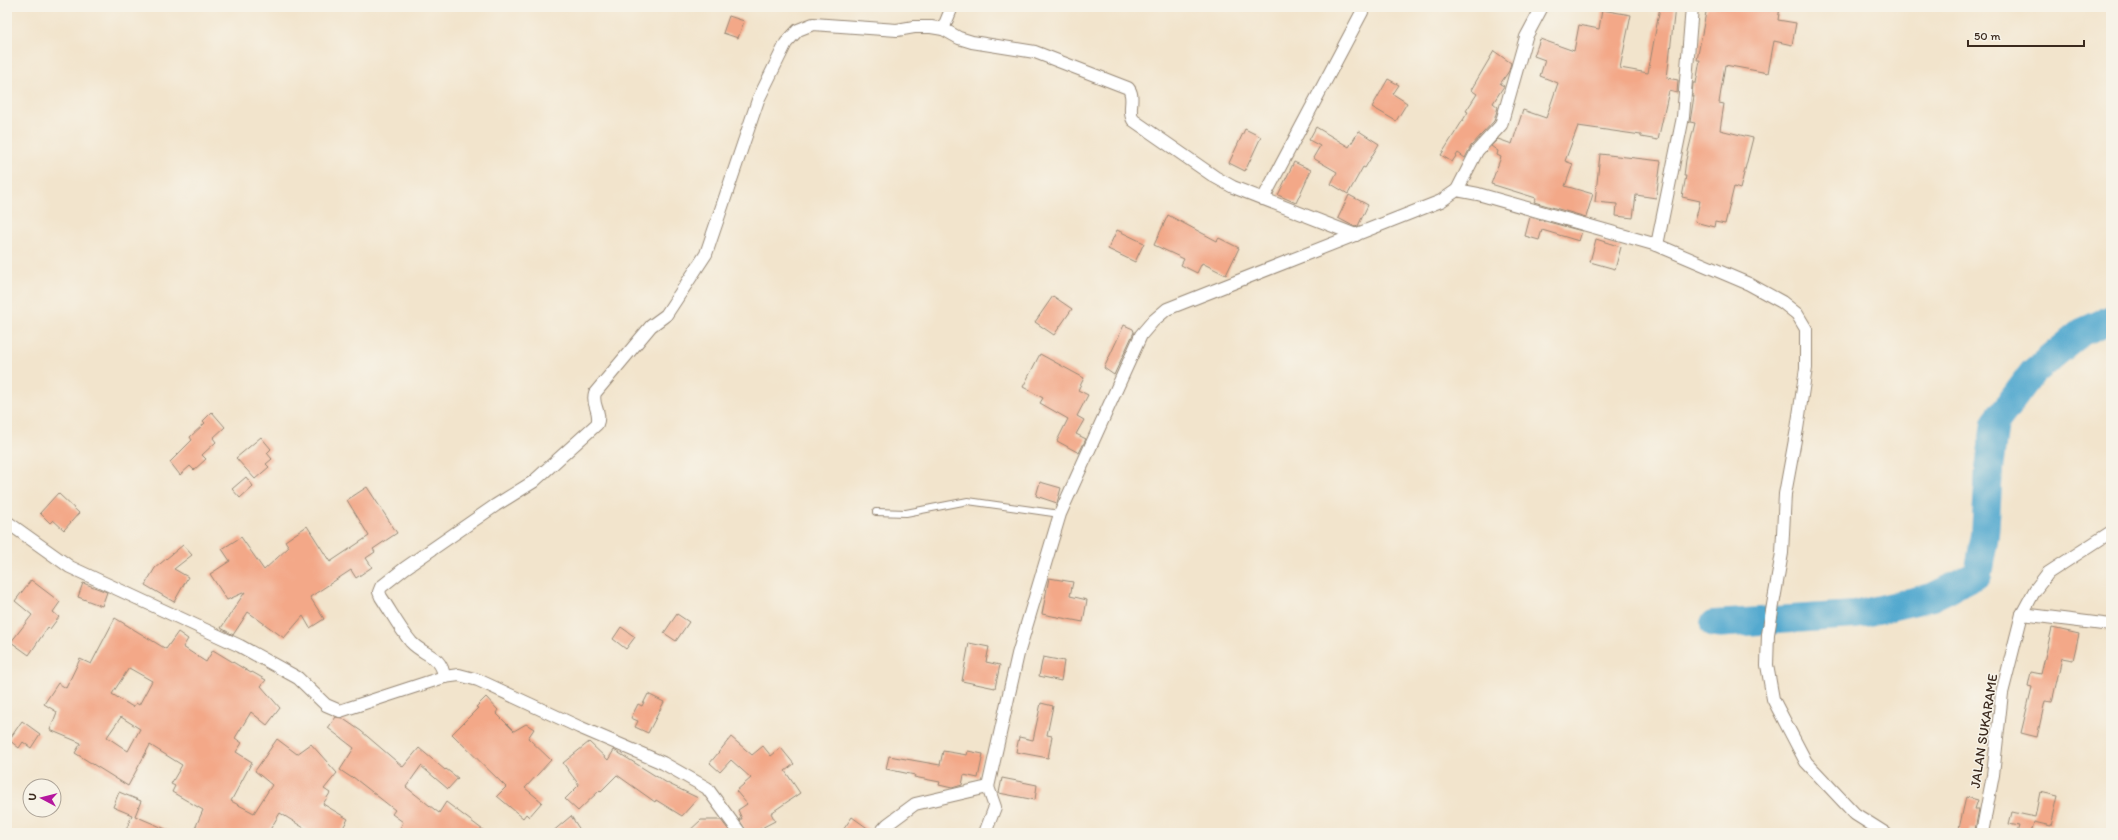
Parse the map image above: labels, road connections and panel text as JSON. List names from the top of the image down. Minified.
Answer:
{"streets":{"street":["JALAN SUKARAME"]},"scale_bar":"50 m","north":"left"}
